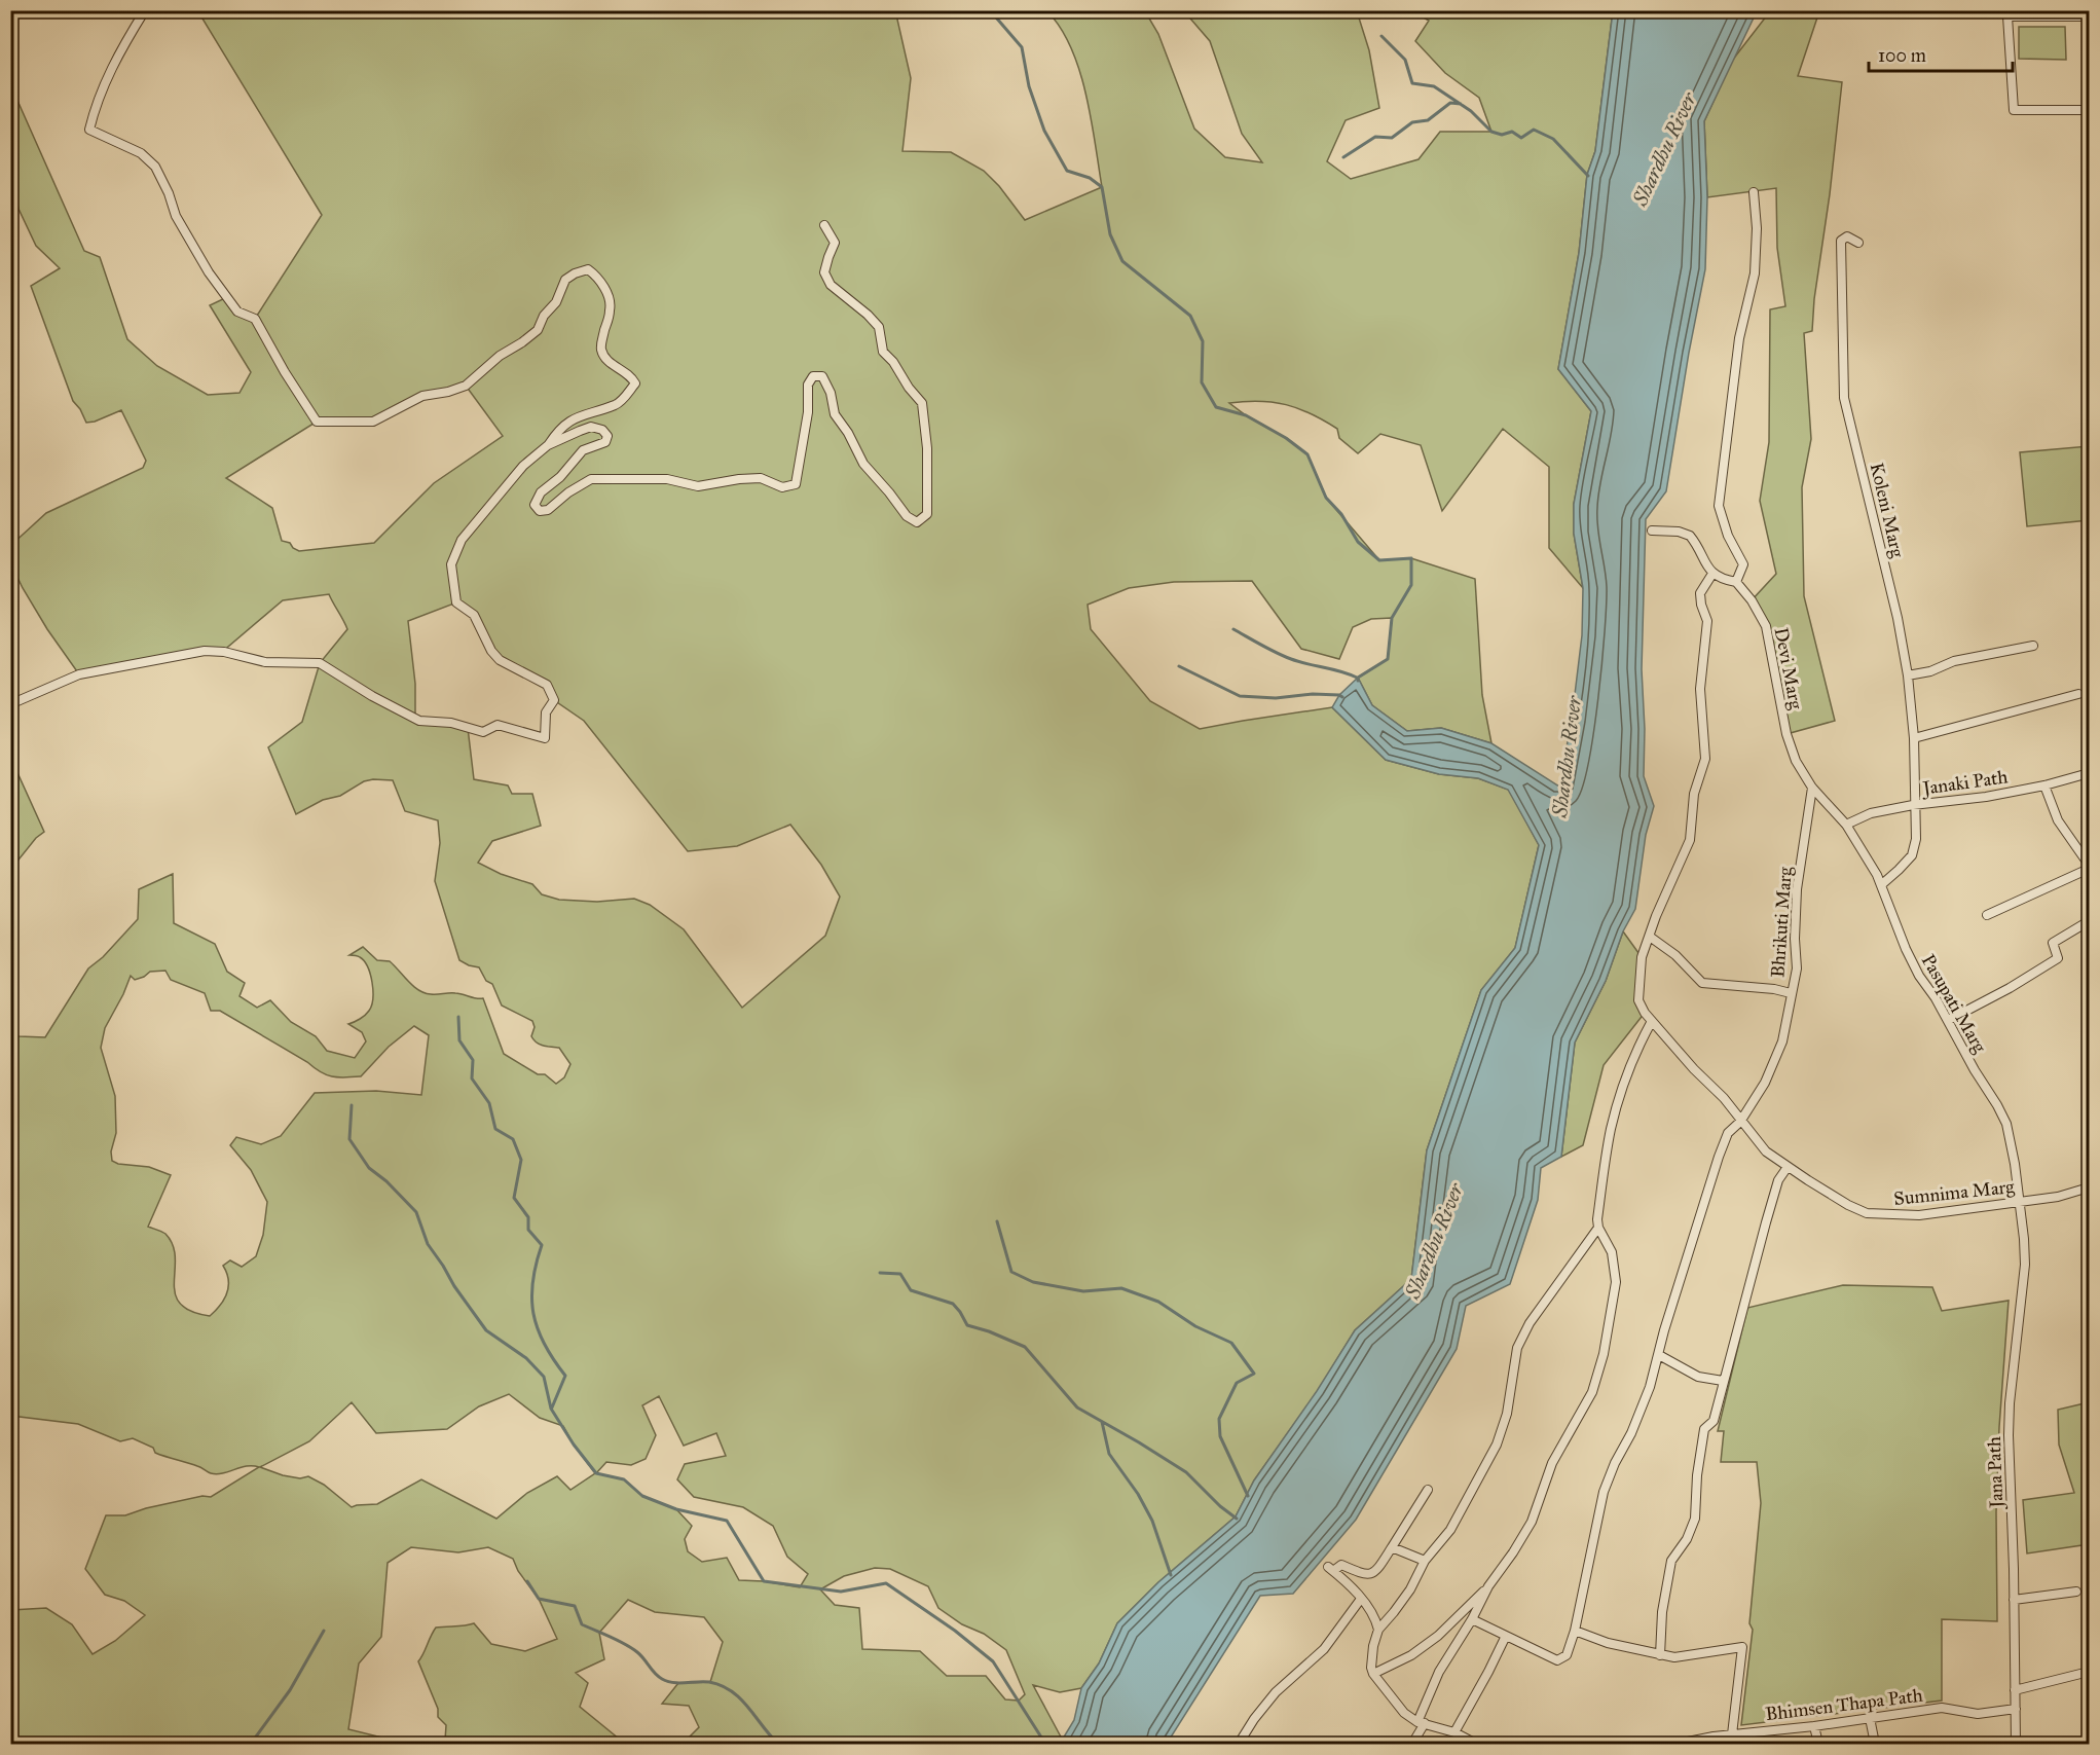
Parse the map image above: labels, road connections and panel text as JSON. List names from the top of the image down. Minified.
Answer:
{"streets":{"street":["Koleni Marg","Devi Marg","Janaki Path","Bhrikuti Marg","Pasupati Marg","Sumnima Marg","Jana Path","Bhimsen Thapa Path"]},"crossings":[["Koleni Marg","Janaki Path"],["Koleni Marg","Pasupati Marg"],["Devi Marg","Bhrikuti Marg"],["Janaki Path","Pasupati Marg"],["Bhrikuti Marg","Sumnima Marg"],["Pasupati Marg","Sumnima Marg"],["Pasupati Marg","Jana Path"],["Sumnima Marg","Jana Path"],["Jana Path","Bhimsen Thapa Path"]],"water":["Shardhu River"],"scale_bar":"100 m"}
